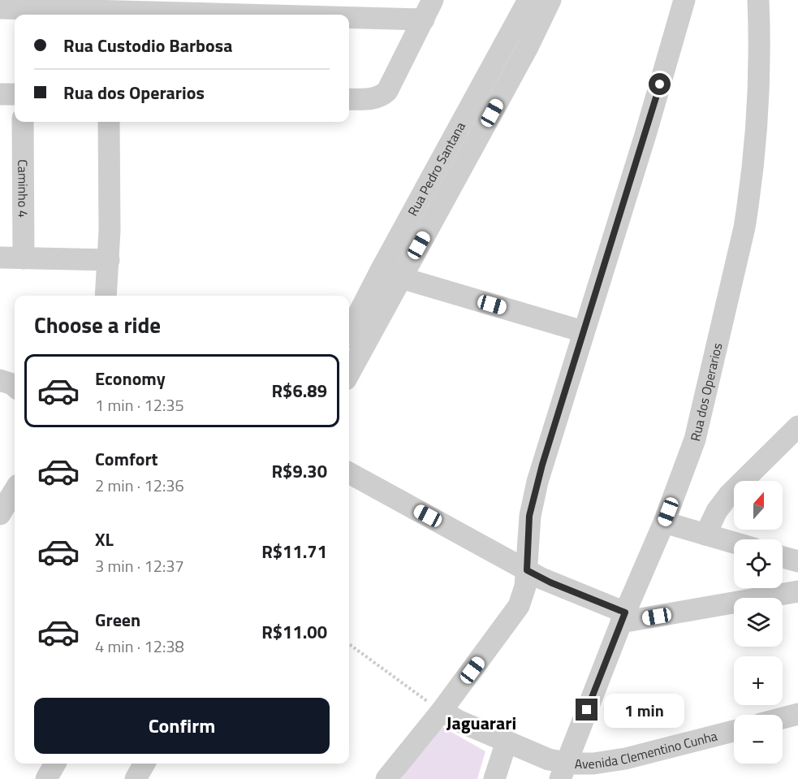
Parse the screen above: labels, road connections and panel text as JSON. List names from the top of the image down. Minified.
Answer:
{"streets":{"street":["Rua Pedro Santana","Caminho 4","Rua dos Operarios","Avenida Clementino Cunha"]},"crossings":[["Rua dos Operarios","Avenida Clementino Cunha"]],"districts":["Jaguarari"],"north":"top","page":{"banner":["Rua Custodio Barbosa","Rua dos Operarios"],"heading":"Choose a ride","list":[{"name":"Economy","note":"1 min · 12:35","value":"R$6.89"},{"name":"Comfort","note":"2 min · 12:36","value":"R$9.30"},{"name":"XL","note":"3 min · 12:37","value":"R$11.71"},{"name":"Green","note":"4 min · 12:38","value":"R$11.00"}],"map_buttons":["+","−"],"buttons":"Confirm","bubble":"1 min"}}
